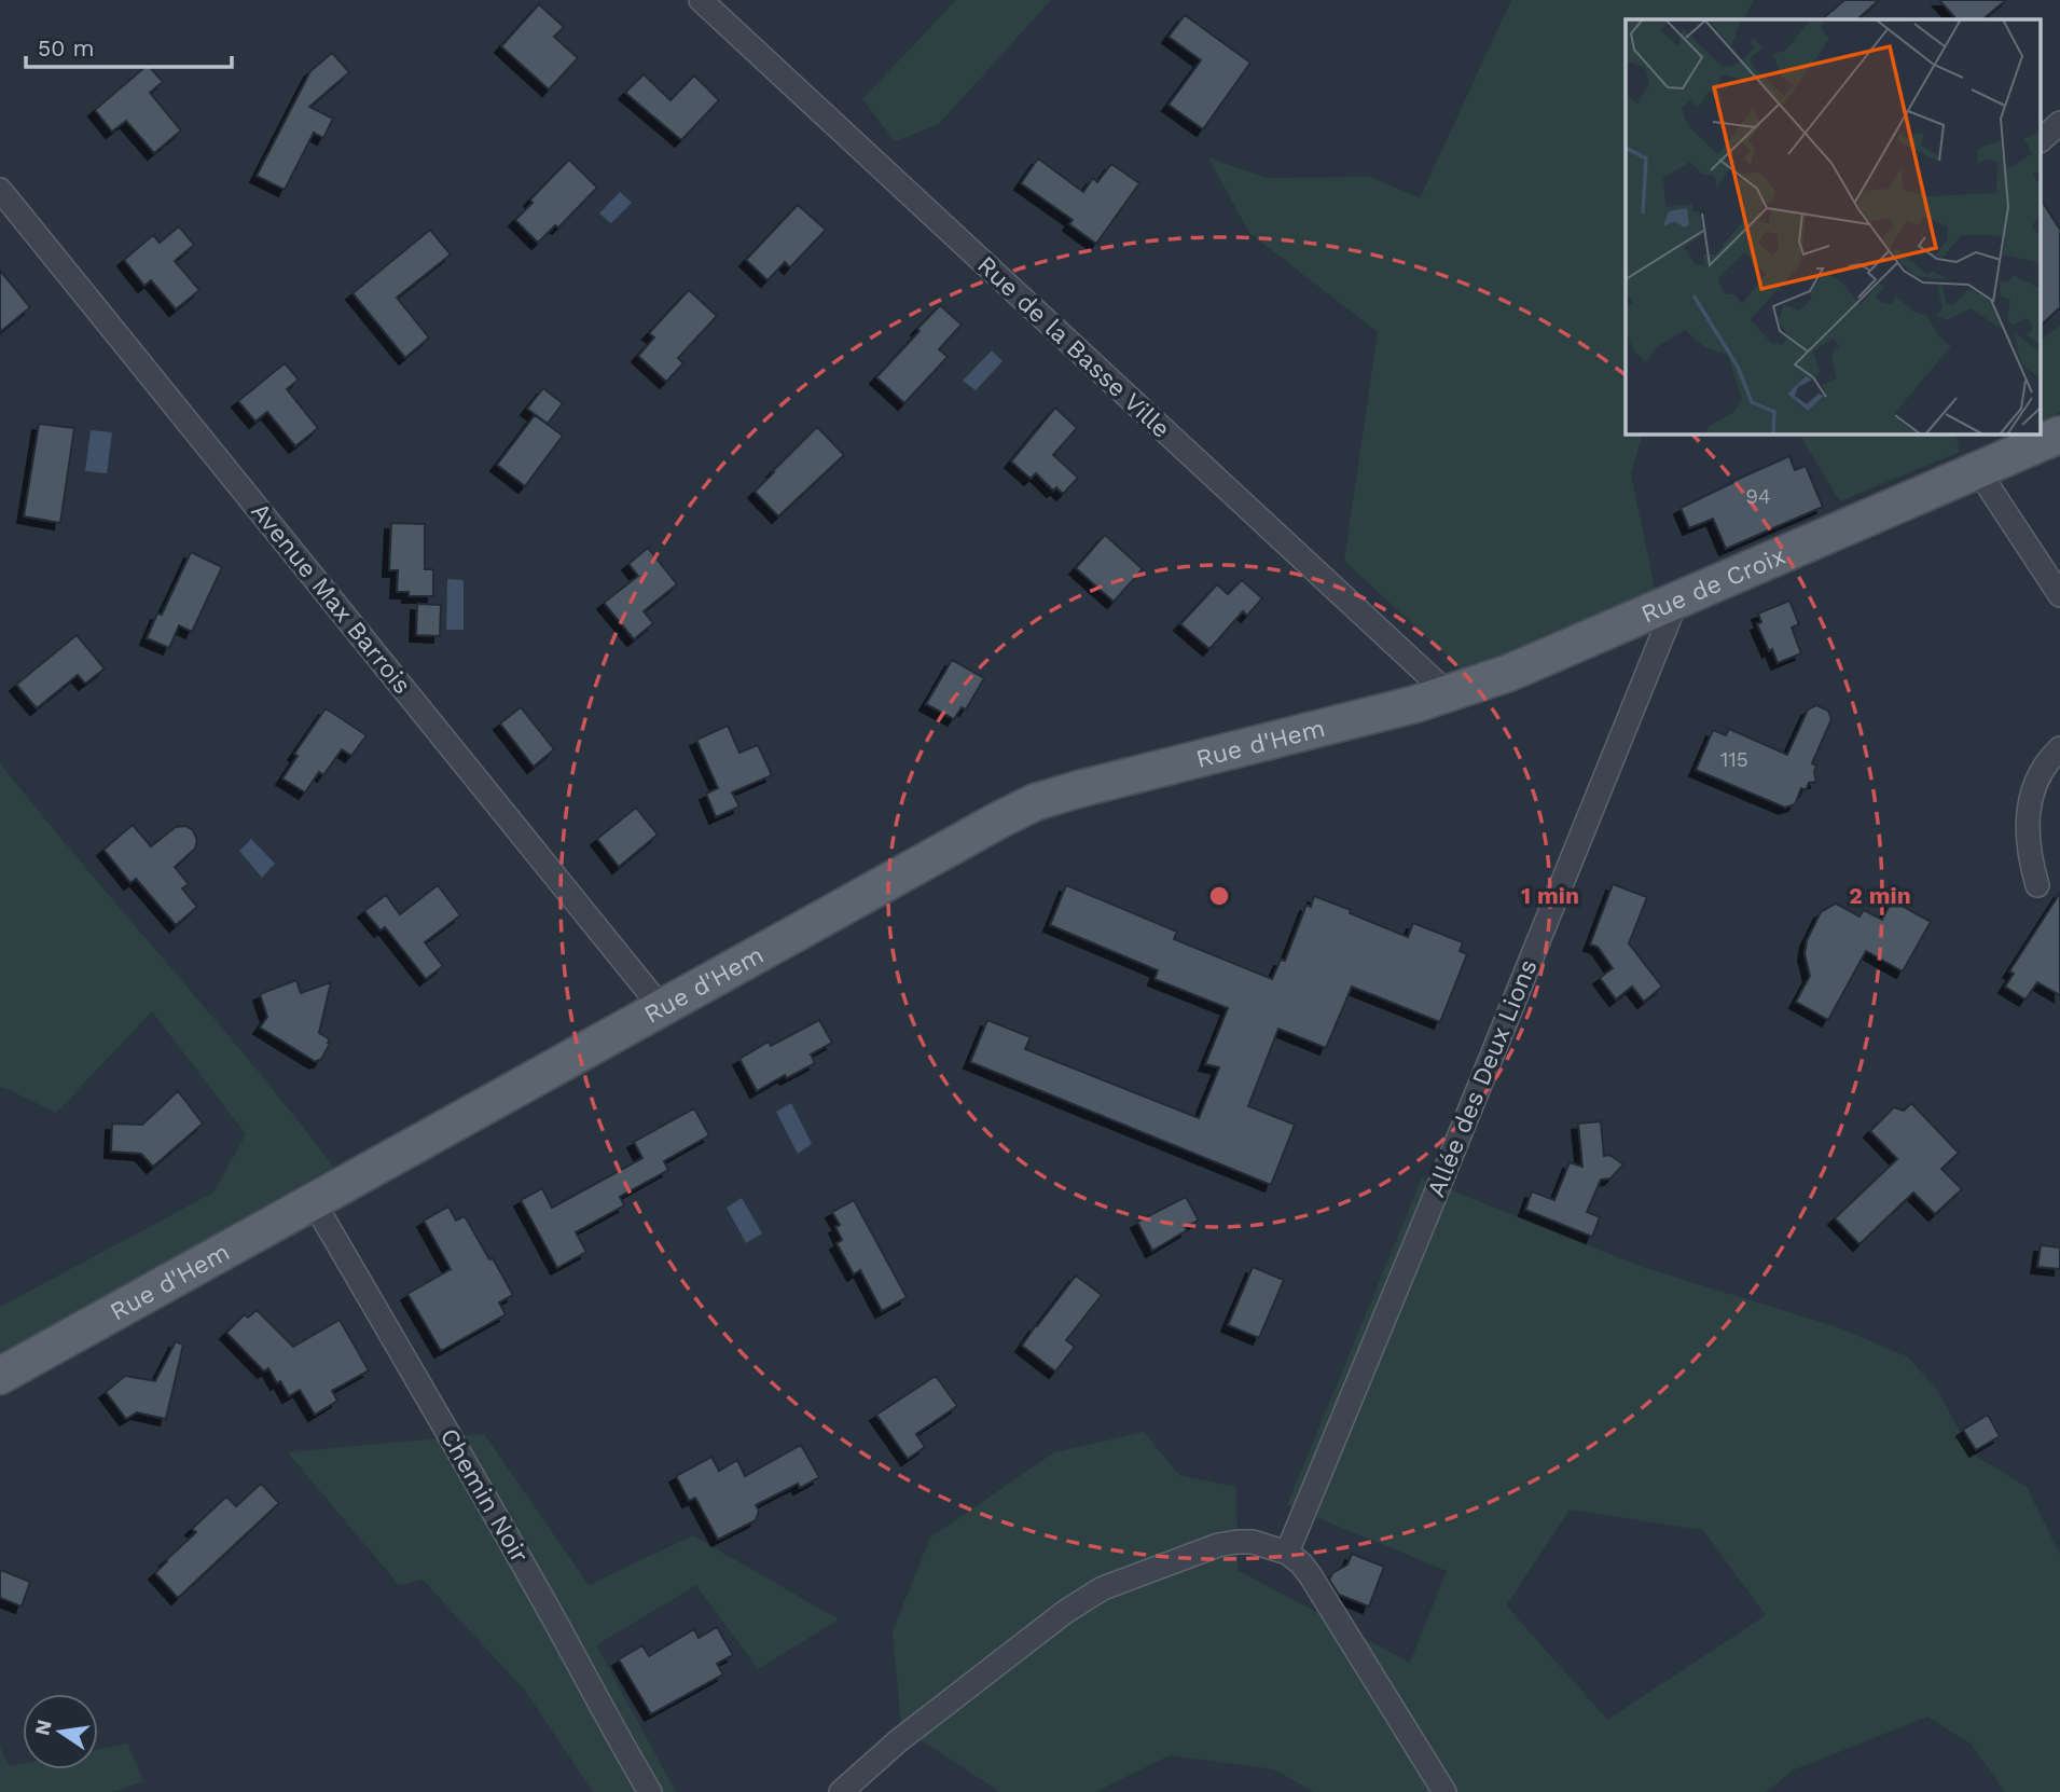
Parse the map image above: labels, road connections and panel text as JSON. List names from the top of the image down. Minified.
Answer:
{"streets":{"main road":["Rue de Croix","Rue d'Hem"],"street":["Rue de la Basse Ville","Avenue Max Barrois","Allée des Deux Lions","Chemin Noir"]},"crossings":[["Rue de la Basse Ville","Rue de Croix"],["Rue de la Basse Ville","Rue d'Hem"],["Rue de Croix","Rue d'Hem"],["Rue de Croix","Allée des Deux Lions"],["Avenue Max Barrois","Rue d'Hem"],["Rue d'Hem","Chemin Noir"]],"house_numbers":["94","115"],"scale_bar":"50 m","north":"left","rings":["1 min","2 min"]}
